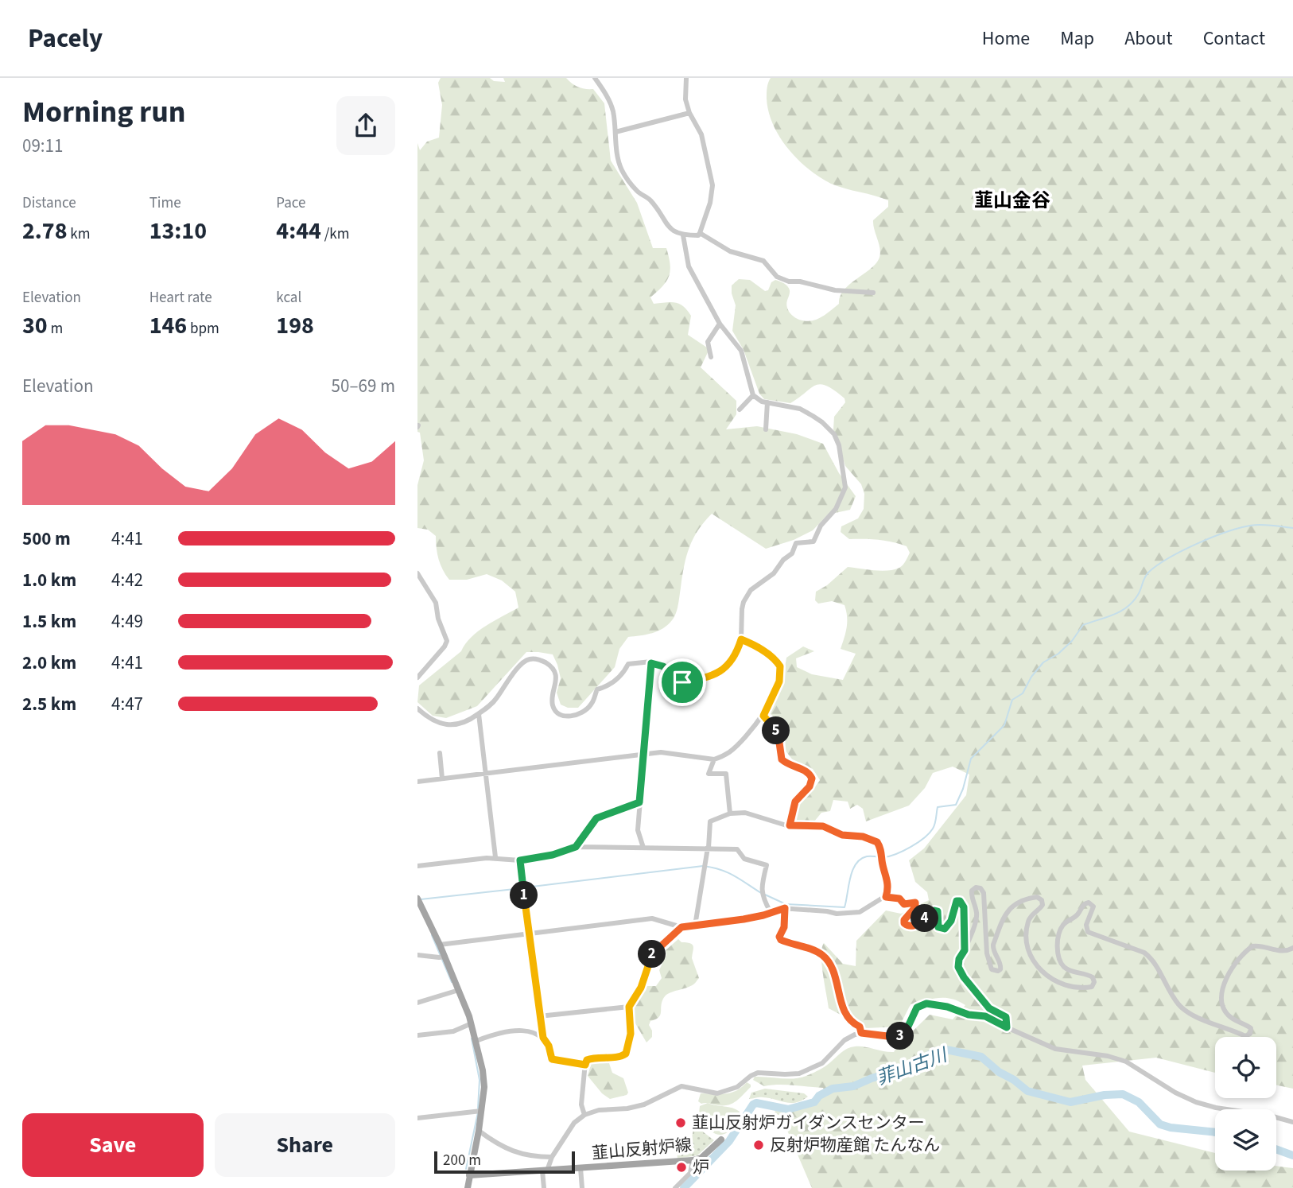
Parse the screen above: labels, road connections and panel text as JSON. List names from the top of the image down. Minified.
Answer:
{"streets":{"main road":["韮山反射炉線"]},"districts":["韮山金谷"],"water":["菲山古川"],"places":["韮山反射炉ガイダンスセンター","反射炉物産館 たんなん","炉"],"scale_bar":"200 m","page":{"header":"Pacely","nav":["Home","Map","About","Contact"],"heading":["Morning run","09:11"],"stats":[["Distance","2.78 km"],["Time","13:10"],["Pace","4:44 /km"],["Elevation","30 m"],["Heart rate","146 bpm"],["kcal","198"]],"chart":["Elevation","50–69 m"],"list":[{"name":"500 m","note":"4:41"},{"name":"1.0 km","note":"4:42"},{"name":"1.5 km","note":"4:49"},{"name":"2.0 km","note":"4:41"},{"name":"2.5 km","note":"4:47"}],"pins":["5","1","4","2","3"],"buttons":["Save","Share"],"scale":"200 m"}}
